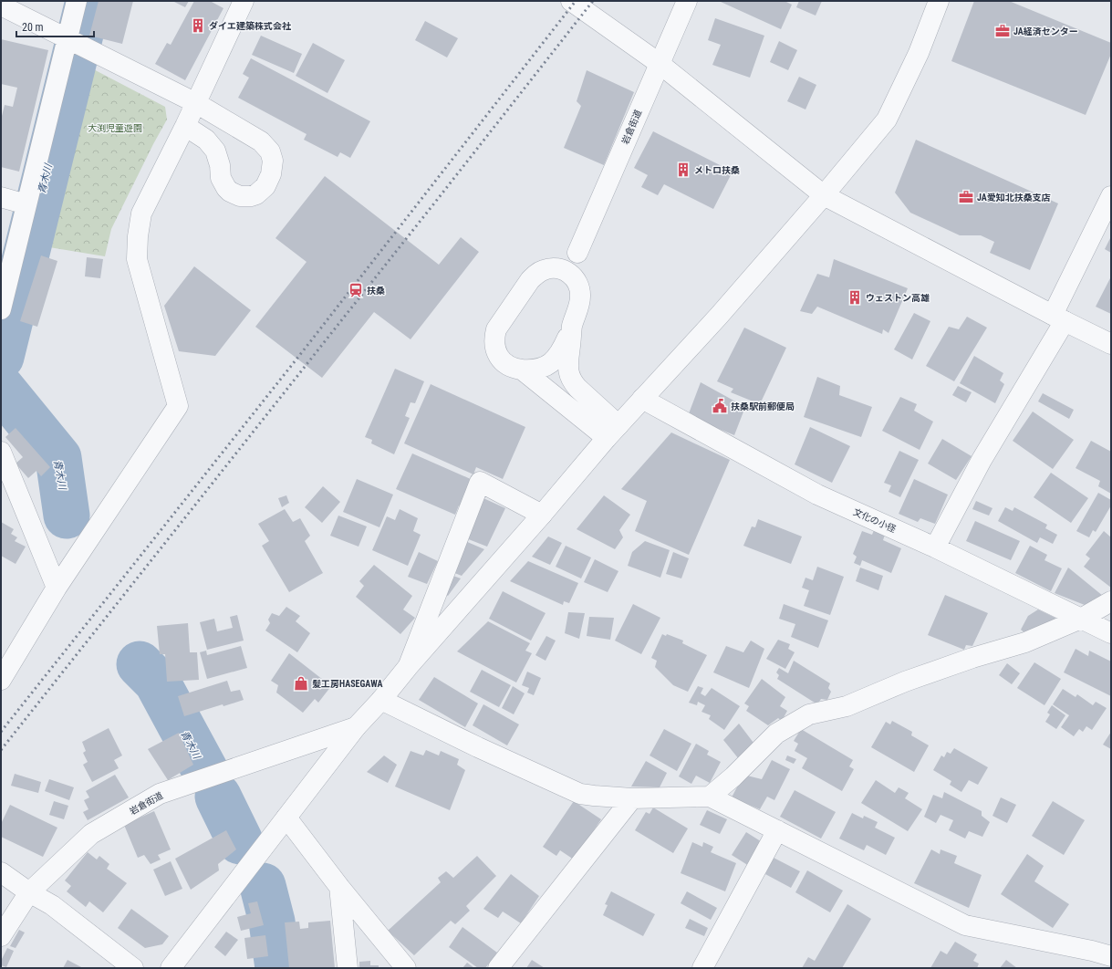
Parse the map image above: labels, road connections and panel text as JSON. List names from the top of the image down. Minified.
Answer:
{"streets":{"street":["岩倉街道","文化の小径"]},"water":["青木川"],"parks":["大渕児童遊園"],"places":{"building":["ダイエ建築株式会社","メトロ扶桑","ウェストン高雄"],"office":["JA経済センター","JA愛知北扶桑支店"],"station":["扶桑"],"public building":["扶桑駅前郵便局"],"shop":["髪工房HASEGAWA"]},"scale_bar":"20 m"}
